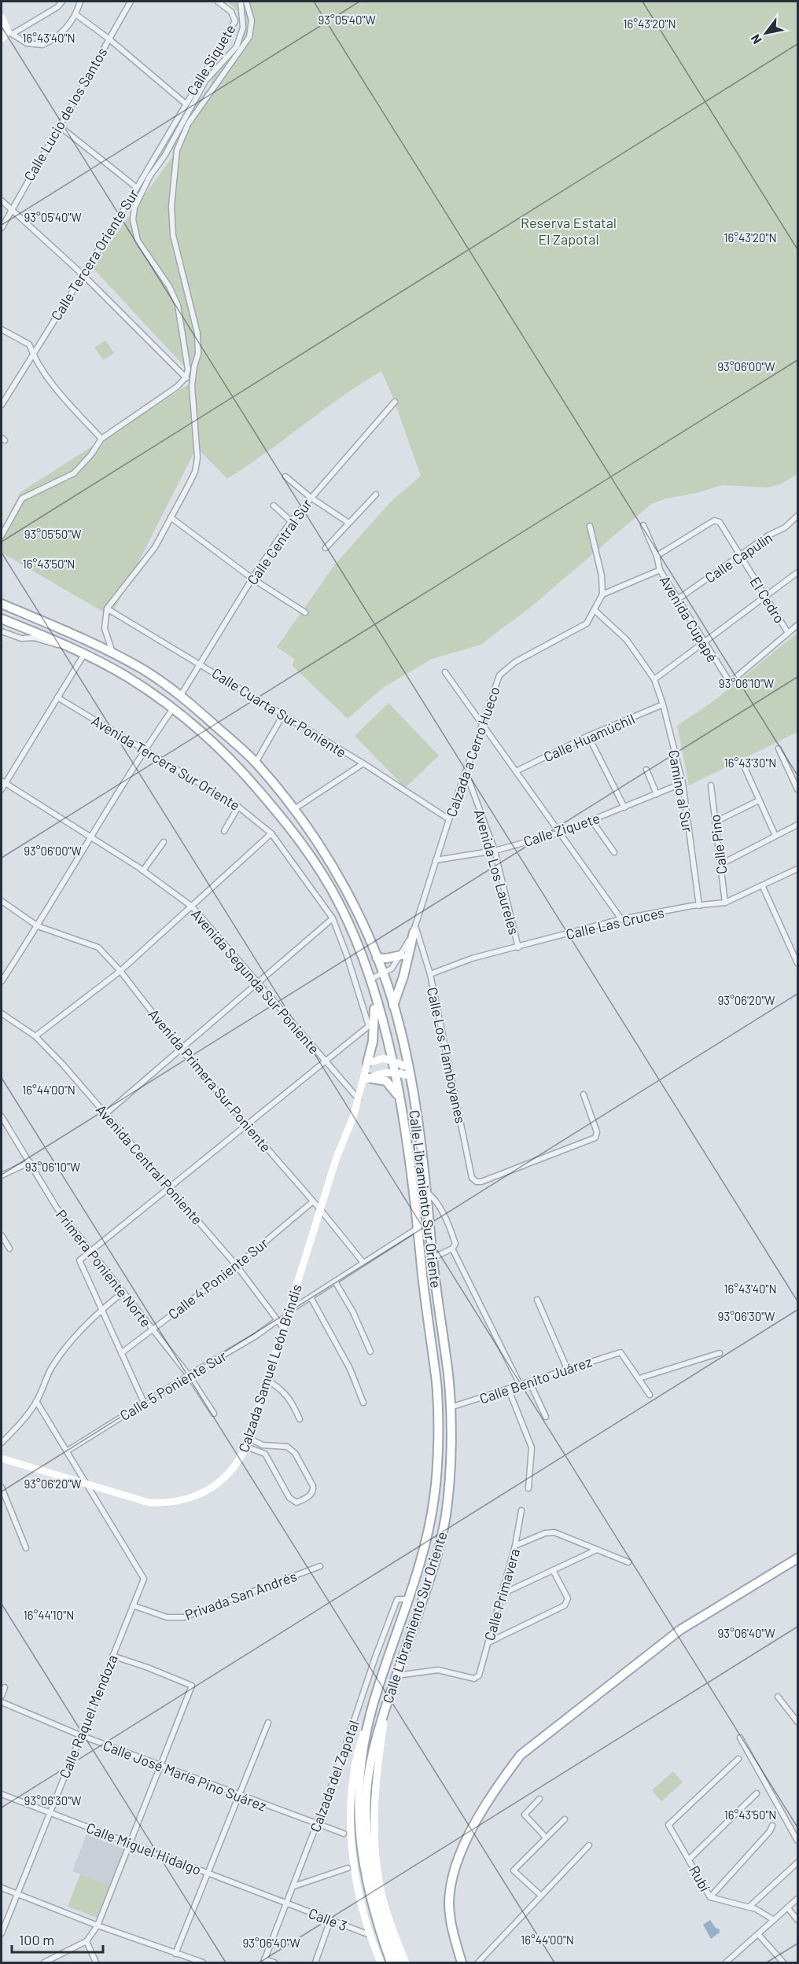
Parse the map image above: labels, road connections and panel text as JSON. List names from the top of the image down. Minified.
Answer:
{"streets":{"main road":["Calle Libramiento Sur Oriente"],"street":["Calle Siquete","Calle Lucio de los Santos","Calle Tercera Oriente Sur","Calle Central Sur","Calle Capulín","El Cedro","Avenida Cupapé","Calle Cuarta Sur Poniente","Calle Huamúchil","Calzada a Cerro Hueco","Avenida Tercera Sur Oriente","Camino al Sur","Calle Ziquete","Calle Pino","Avenida Los Laureles","Calle Las Cruces","Avenida Segunda Sur Poniente","Calle Los Flamboyanes","Avenida Primera Sur Poniente","Avenida Central Poniente","Primera Poniente Norte","Calle 4 Poniente Sur","Calzada Samuel León Brindis","Calle Benito Juárez","Calle 5 Poniente Sur","Calle Primavera","Privada San Andrés","Calle Raquel Mendoza","Calle José María Pino Suárez","Calzada del Zapotal","Calle Miguel Hidalgo","Rubí","Calle 3"]},"crossings":[["Calle Siquete","Calle Tercera Oriente Sur"],["Calle Central Sur","Calle Cuarta Sur Poniente"],["Calle Central Sur","Calle Libramiento Sur Oriente"],["Calle Capulín","El Cedro"],["Calle Capulín","Avenida Cupapé"],["El Cedro","Avenida Cupapé"],["Calle Cuarta Sur Poniente","Calzada a Cerro Hueco"],["Calle Huamúchil","Camino al Sur"],["Calzada a Cerro Hueco","Camino al Sur"],["Calzada a Cerro Hueco","Calle Ziquete"],["Calzada a Cerro Hueco","Avenida Los Laureles"],["Calzada a Cerro Hueco","Calle Los Flamboyanes"],["Calzada a Cerro Hueco","Calle Libramiento Sur Oriente"],["Camino al Sur","Calle Ziquete"],["Camino al Sur","Calle Las Cruces"],["Calle Ziquete","Avenida Los Laureles"],["Calle Pino","Calle Las Cruces"],["Avenida Los Laureles","Calle Las Cruces"],["Calle Las Cruces","Calle Los Flamboyanes"],["Avenida Segunda Sur Poniente","Calzada Samuel León Brindis"],["Avenida Primera Sur Poniente","Calle 4 Poniente Sur"],["Avenida Primera Sur Poniente","Calzada Samuel León Brindis"],["Avenida Central Poniente","Calle 4 Poniente Sur"],["Avenida Central Poniente","Calzada Samuel León Brindis"],["Avenida Central Poniente","Calle 5 Poniente Sur"],["Calle Libramiento Sur Oriente","Calle Benito Juárez"],["Calle Libramiento Sur Oriente","Calle Primavera"],["Calle Libramiento Sur Oriente","Calzada del Zapotal"],["Primera Poniente Norte","Calle 4 Poniente Sur"],["Primera Poniente Norte","Calle 5 Poniente Sur"],["Calzada Samuel León Brindis","Calle Raquel Mendoza"],["Privada San Andrés","Calle Raquel Mendoza"],["Calle Raquel Mendoza","Calle José María Pino Suárez"],["Calle Raquel Mendoza","Calle Miguel Hidalgo"],["Calle José María Pino Suárez","Calzada del Zapotal"],["Calzada del Zapotal","Calle Miguel Hidalgo"],["Calzada del Zapotal","Calle 3"],["Calle Miguel Hidalgo","Calle 3"]],"parks":["Reserva Estatal El Zapotal"],"scale_bar":"100 m","north":"bottom left","coordinates":["93°05'40\"W","16°43'20\"N","16°43'40\"N","93°06'00\"W","93°05'50\"W","16°43'50\"N","93°06'10\"W","16°43'30\"N","93°06'20\"W","16°44'00\"N","93°06'30\"W","16°44'10\"N","93°06'40\"W"]}
